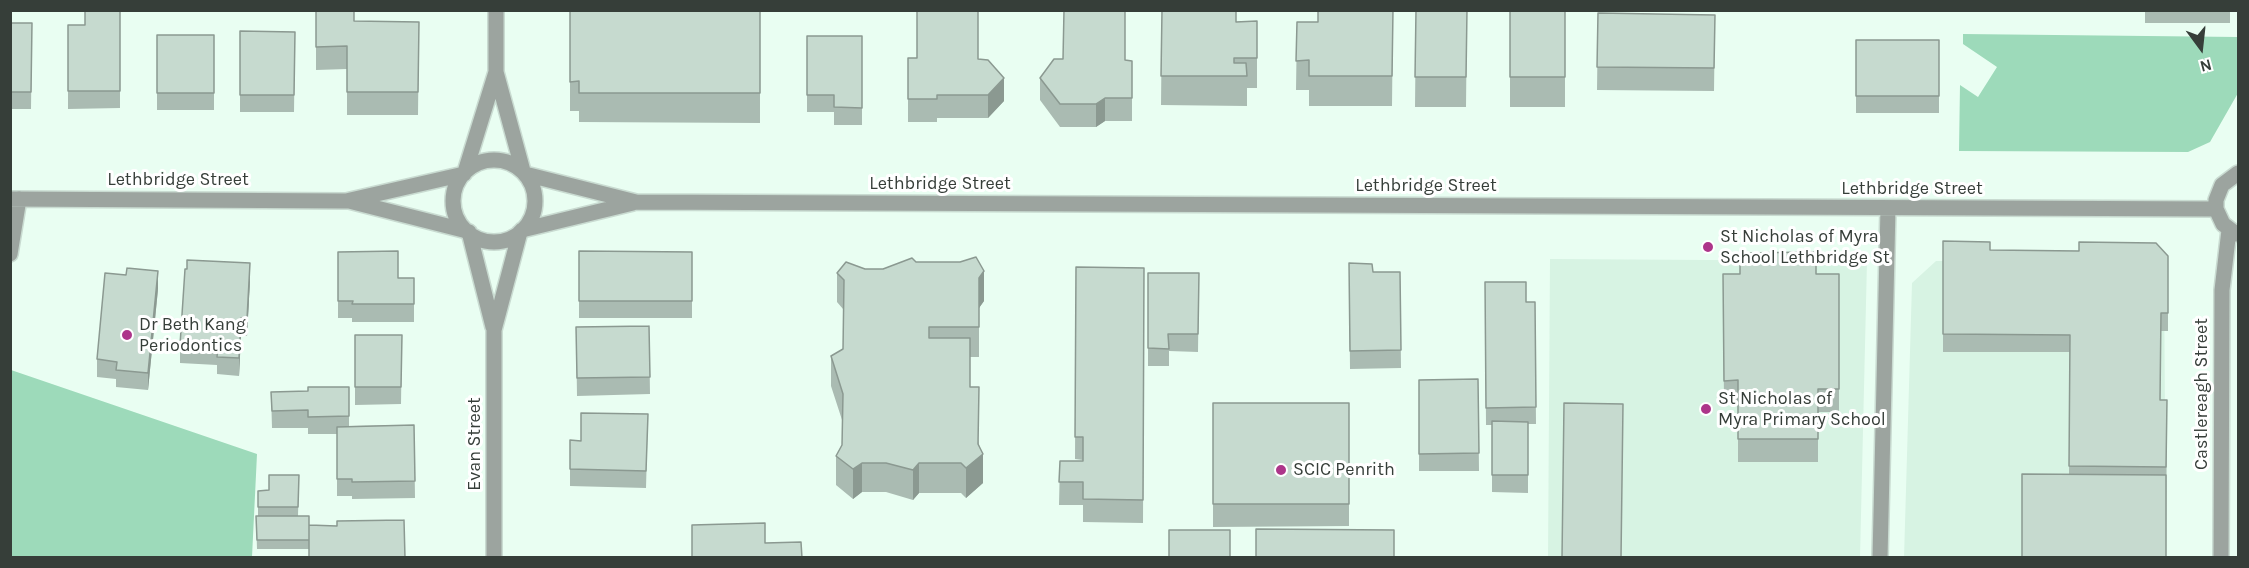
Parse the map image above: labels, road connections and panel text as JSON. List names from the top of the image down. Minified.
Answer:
{"streets":{"street":["Lethbridge Street","Castlereagh Street","Evan Street"]},"crossings":[["Lethbridge Street","Evan Street"]],"places":["St Nicholas of Myra School Lethbridge St","Dr Beth Kang Periodontics","St Nicholas of Myra Primary School","SCIC Penrith"],"north":"bottom"}
